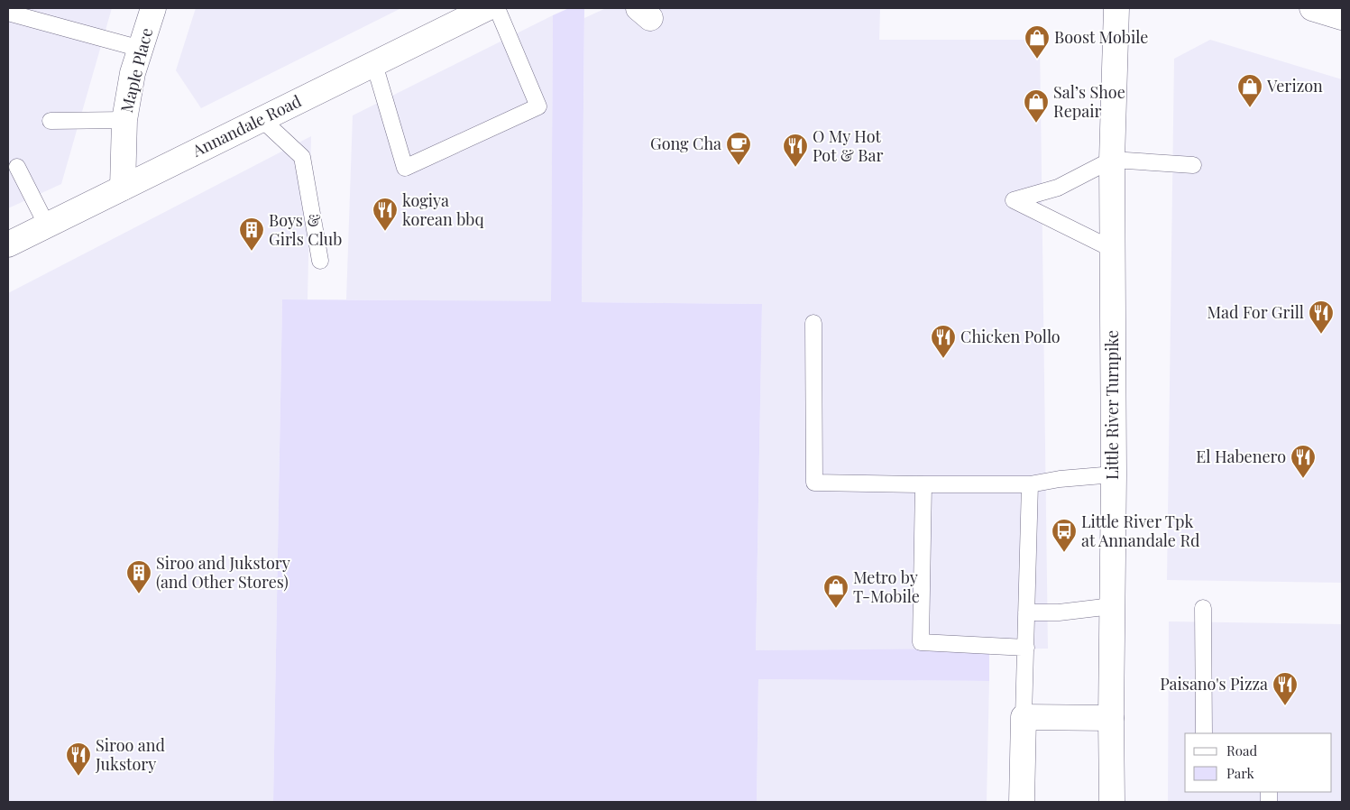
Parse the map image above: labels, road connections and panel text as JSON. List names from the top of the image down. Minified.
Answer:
{"streets":{"main road":["Maple Place","Annandale Road","Little River Turnpike"]},"crossings":[["Maple Place","Annandale Road"]],"places":{"shop":["Boost Mobile","Verizon","Sal’s Shoe Repair","Metro by T-Mobile"],"cafe":["Gong Cha"],"restaurant":["O My Hot Pot & Bar","kogiya korean bbq","Mad For Grill","Chicken Pollo","El Habenero","Paisano's Pizza","Siroo and Jukstory"],"building":["Boys & Girls Club","Siroo and Jukstory (and Other Stores)"],"bus stop":["Little River Tpk at Annandale Rd"]},"legend":["Road","Park"]}
